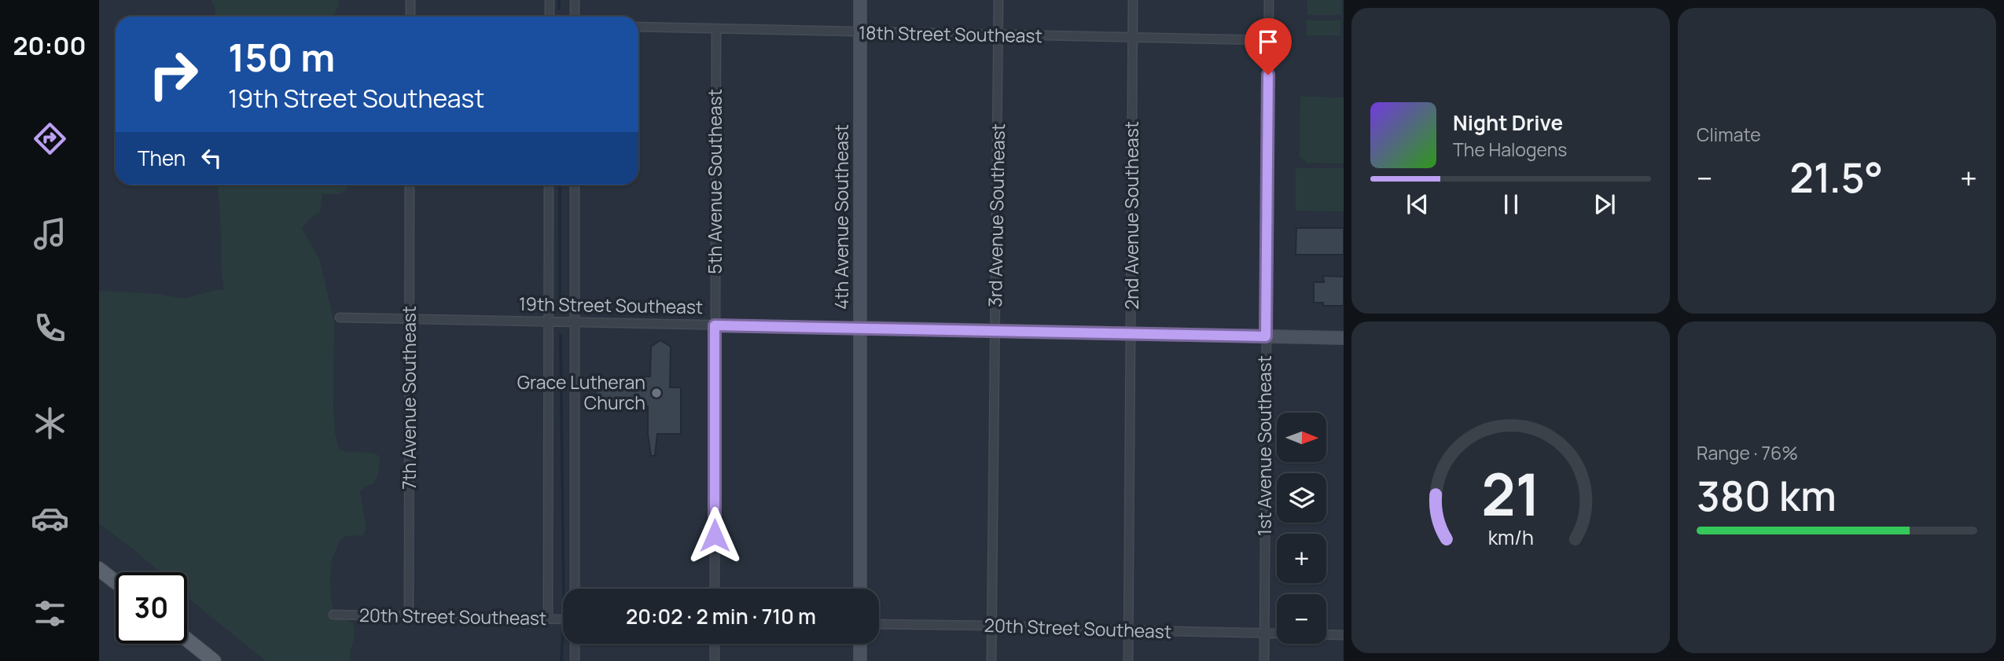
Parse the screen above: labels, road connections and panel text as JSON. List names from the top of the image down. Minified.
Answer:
{"streets":{"street":["18th Street Southeast","5th Avenue Southeast","3rd Avenue Southeast","2nd Avenue Southeast","4th Avenue Southeast","19th Street Southeast","7th Avenue Southeast","1st Avenue Southeast","20th Street Southeast"]},"crossings":[["18th Street Southeast","5th Avenue Southeast"],["18th Street Southeast","3rd Avenue Southeast"],["18th Street Southeast","2nd Avenue Southeast"],["18th Street Southeast","4th Avenue Southeast"],["18th Street Southeast","1st Avenue Southeast"],["5th Avenue Southeast","19th Street Southeast"],["3rd Avenue Southeast","19th Street Southeast"],["3rd Avenue Southeast","20th Street Southeast"],["2nd Avenue Southeast","19th Street Southeast"],["2nd Avenue Southeast","20th Street Southeast"],["4th Avenue Southeast","19th Street Southeast"],["19th Street Southeast","7th Avenue Southeast"],["19th Street Southeast","1st Avenue Southeast"],["7th Avenue Southeast","20th Street Southeast"],["1st Avenue Southeast","20th Street Southeast"]],"places":["Grace Lutheran Church"],"north":"right","page":{"tabs":"20:00","tile":["Climate",["Range · 76%","380 km"]],"turn":["150 m","19th Street Southeast"],"song":["Night Drive","The Halogens"],"then":"Then","heat":["−","21.5°","+"],"map_buttons":["+","−"],"limit":"30","trip":"20:02 · 2 min · 710 m","gauge":["21","km/h"]}}
